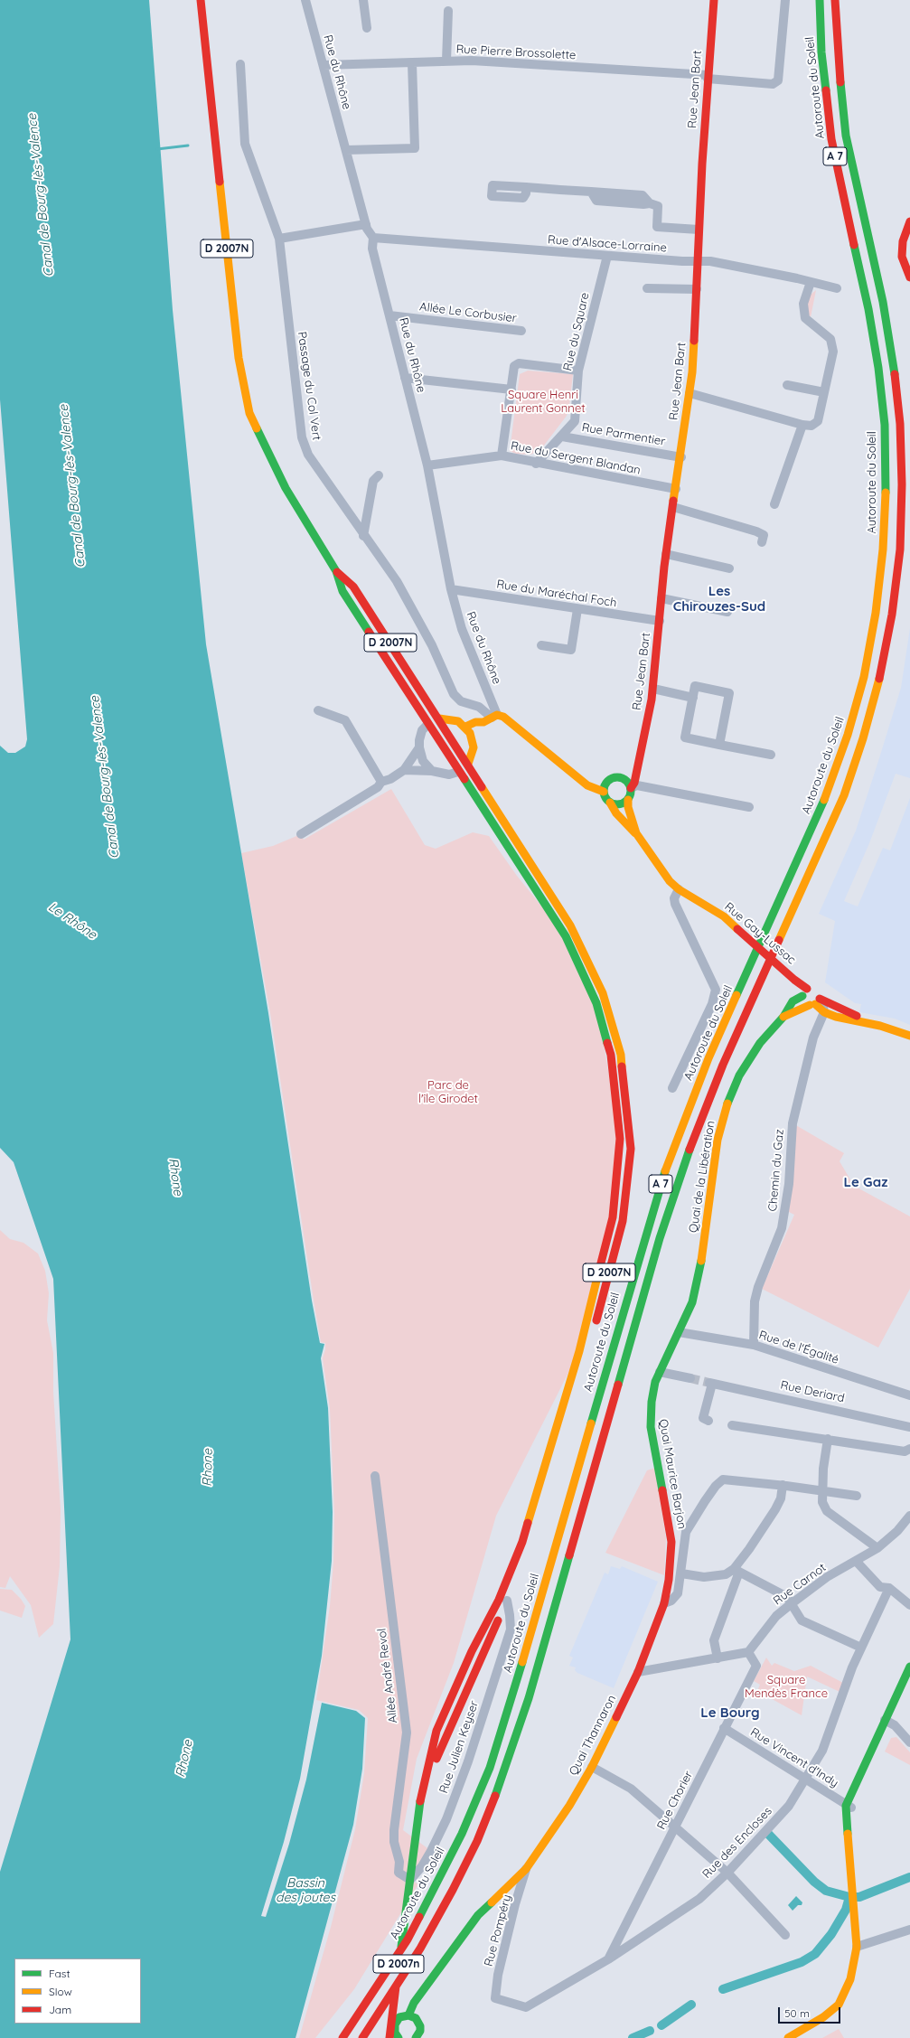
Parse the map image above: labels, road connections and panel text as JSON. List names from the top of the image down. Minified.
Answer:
{"streets":{"main road":["Autoroute du Soleil","Rue Jean Bart","A 7","D 2007N","Rue Gay-Lussac","Quai de la Libération","Quai Maurice Barjon","Quai Thannaron","D 2007n"],"street":["Rue Pierre Brossolette","Rue du Rhône","Rue d'Alsace-Lorraine","Allée Le Corbusier","Rue du Square","Passage du Col Vert","Rue Parmentier","Rue du Sergent Blandan","Rue du Maréchal Foch","Chemin du Gaz","Rue de l'Égalité","Rue Deriard","Rue Carnot","Allée André Revol","Rue Julien Keyser","Rue Vincent d'Indy","Rue Chorier","Rue des Encloses","Rue Pompéry"]},"crossings":[["Rue Pierre Brossolette","Rue du Rhône"],["Rue Pierre Brossolette","Rue Jean Bart"],["Rue du Rhône","Rue d'Alsace-Lorraine"],["Rue du Rhône","Allée Le Corbusier"],["Rue du Rhône","Passage du Col Vert"],["Rue du Rhône","Rue du Sergent Blandan"],["Rue du Rhône","Rue du Maréchal Foch"],["Rue Jean Bart","Rue d'Alsace-Lorraine"],["Rue Jean Bart","Rue Parmentier"],["Rue Jean Bart","Rue du Sergent Blandan"],["Rue Jean Bart","Rue du Maréchal Foch"],["Rue d'Alsace-Lorraine","Rue du Square"],["D 2007N","D 2007n"],["Rue du Square","Rue Parmentier"],["Rue du Square","Rue du Sergent Blandan"],["Rue Gay-Lussac","Quai de la Libération"],["Chemin du Gaz","Rue de l'Égalité"],["Quai de la Libération","Rue de l'Égalité"],["Quai de la Libération","Quai Maurice Barjon"],["Rue de l'Égalité","Quai Maurice Barjon"],["Quai Maurice Barjon","Quai Thannaron"],["Rue Carnot","Rue Chorier"],["Allée André Revol","Rue Julien Keyser"],["Quai Thannaron","Rue Pompéry"],["Rue Vincent d'Indy","Rue Chorier"],["Rue Vincent d'Indy","Rue des Encloses"],["Rue Chorier","Rue des Encloses"],["Rue des Encloses","Rue Pompéry"]],"districts":["Les Chirouzes-Sud","Le Gaz","Le Bourg"],"water":["Canal de Bourg-lès-Valence","Le Rhône","Rhone","Bassin des joutes"],"parks":["Square Henri Laurent Gonnet","Parc de l'île Girodet","Square Mendès France"],"legend":["Fast","Slow","Jam"],"scale_bar":"50 m"}
